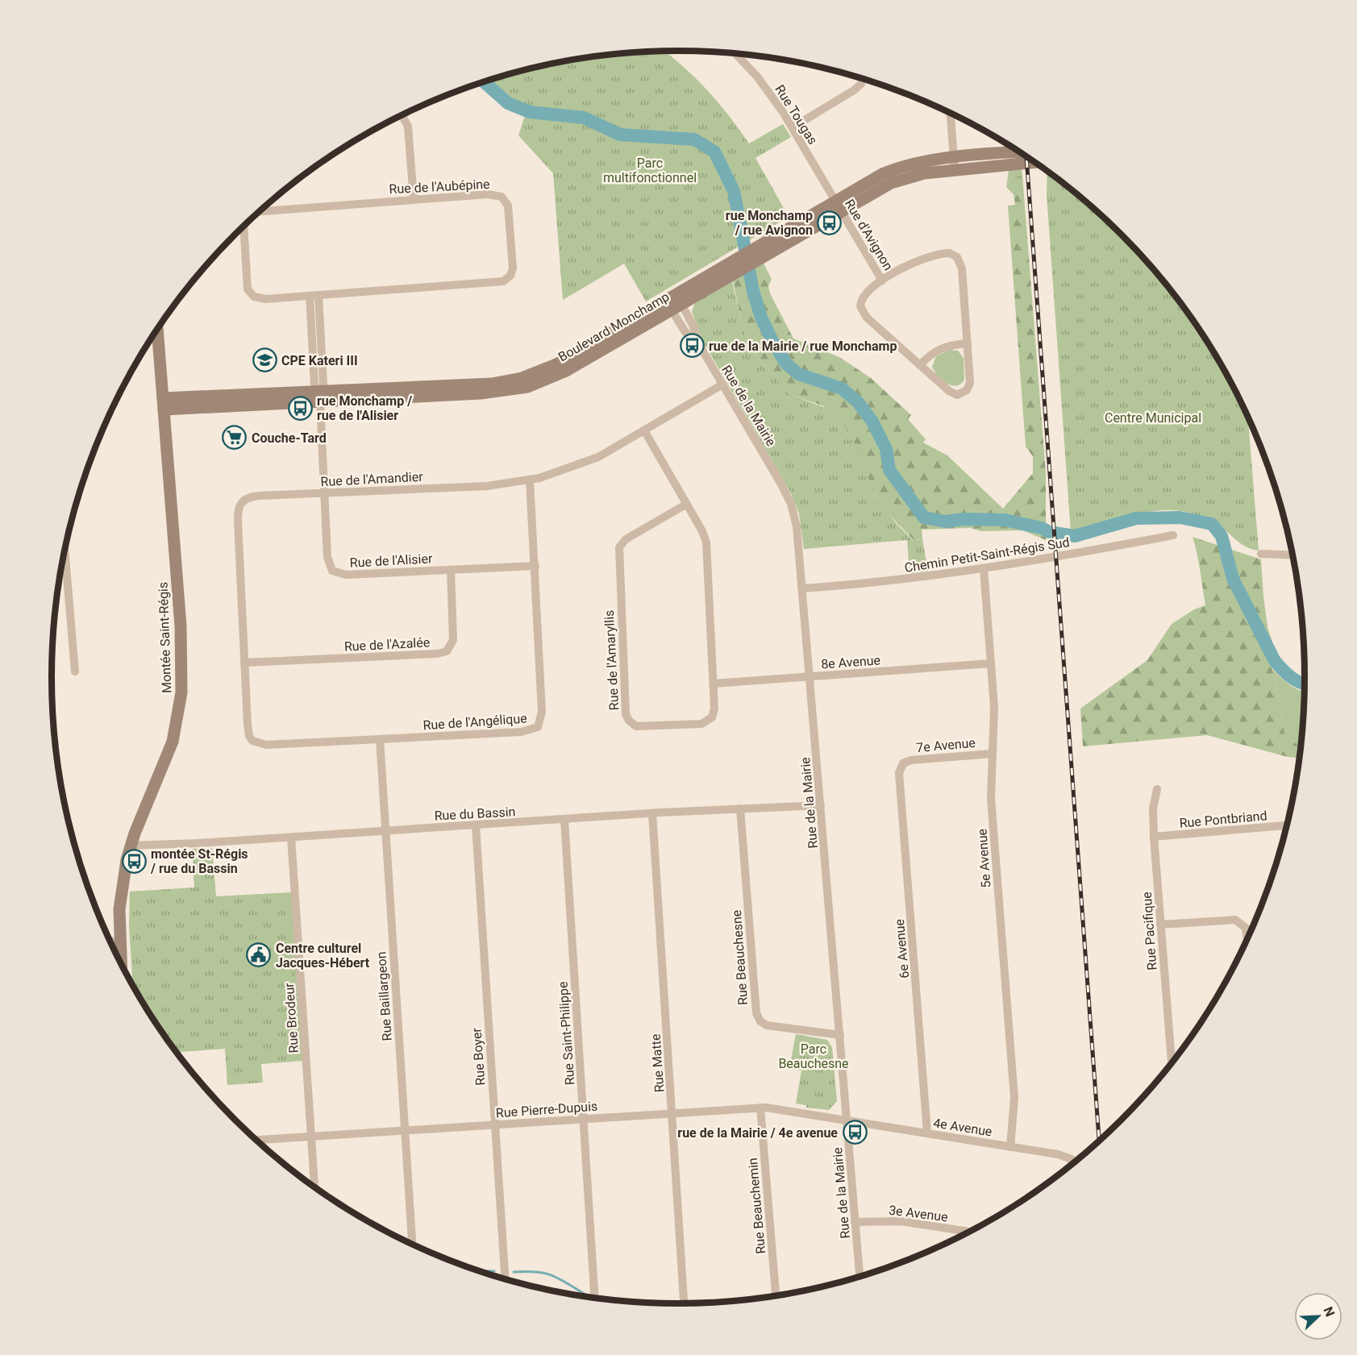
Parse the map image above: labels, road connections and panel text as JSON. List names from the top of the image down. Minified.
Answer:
{"streets":{"street":["Rue Tougas","Rue de l'Aubépine","Rue d'Avignon","Boulevard Monchamp","Rue de la Mairie","Rue de l'Amandier","Chemin Petit-Saint-Régis Sud","Rue de l'Alisier","Montée Saint-Régis","Rue de l'Azalée","Rue de l'Amaryllis","8e Avenue","Rue de l'Angélique","7e Avenue","Rue du Bassin","Rue Pontbriand","5e Avenue","Rue Pacifique","6e Avenue","Rue Beauchesne","Rue Baillargeon","Rue Brodeur","Rue Saint-Philippe","Rue Boyer","Rue Matte","Rue Pierre-Dupuis","4e Avenue","Rue Beauchemin","3e Avenue"]},"crossings":[["Rue Tougas","Rue d'Avignon"],["Rue Tougas","Boulevard Monchamp"],["Rue de l'Aubépine","Rue de l'Alisier"],["Rue d'Avignon","Boulevard Monchamp"],["Boulevard Monchamp","Rue de la Mairie"],["Boulevard Monchamp","Rue de l'Alisier"],["Boulevard Monchamp","Montée Saint-Régis"],["Rue de la Mairie","Rue de l'Amandier"],["Rue de la Mairie","Chemin Petit-Saint-Régis Sud"],["Rue de la Mairie","8e Avenue"],["Rue de la Mairie","Rue du Bassin"],["Rue de la Mairie","Rue Beauchesne"],["Rue de la Mairie","Rue Pierre-Dupuis"],["Rue de la Mairie","4e Avenue"],["Rue de la Mairie","3e Avenue"],["Rue de l'Amandier","Rue de l'Alisier"],["Rue de l'Amandier","Rue de l'Azalée"],["Rue de l'Amandier","Rue de l'Amaryllis"],["Rue de l'Amandier","Rue de l'Angélique"],["Chemin Petit-Saint-Régis Sud","5e Avenue"],["Rue de l'Alisier","Rue de l'Azalée"],["Rue de l'Alisier","Rue de l'Angélique"],["Montée Saint-Régis","Rue du Bassin"],["Rue de l'Amaryllis","8e Avenue"],["8e Avenue","5e Avenue"],["Rue de l'Angélique","Rue Baillargeon"],["7e Avenue","5e Avenue"],["7e Avenue","6e Avenue"],["Rue du Bassin","Rue Beauchesne"],["Rue du Bassin","Rue Baillargeon"],["Rue du Bassin","Rue Brodeur"],["Rue du Bassin","Rue Saint-Philippe"],["Rue du Bassin","Rue Boyer"],["Rue du Bassin","Rue Matte"],["Rue Pontbriand","Rue Pacifique"],["5e Avenue","4e Avenue"],["6e Avenue","4e Avenue"],["Rue Baillargeon","Rue Pierre-Dupuis"],["Rue Brodeur","Rue Pierre-Dupuis"],["Rue Saint-Philippe","Rue Pierre-Dupuis"],["Rue Boyer","Rue Pierre-Dupuis"],["Rue Matte","Rue Pierre-Dupuis"],["Rue Pierre-Dupuis","4e Avenue"],["Rue Pierre-Dupuis","Rue Beauchemin"]],"parks":["Parc multifonctionnel","Centre Municipal","Parc Beauchesne"],"places":{"bus stop":["rue Monchamp / rue Avignon","rue de la Mairie / rue Monchamp","rue Monchamp / rue de l'Alisier","montée St-Régis / rue du Bassin","rue de la Mairie / 4e avenue"],"school or university":["CPE Kateri III"],"supermarket":["Couche-Tard"],"public building":["Centre culturel Jacques-Hébert"]},"north":"top right"}
